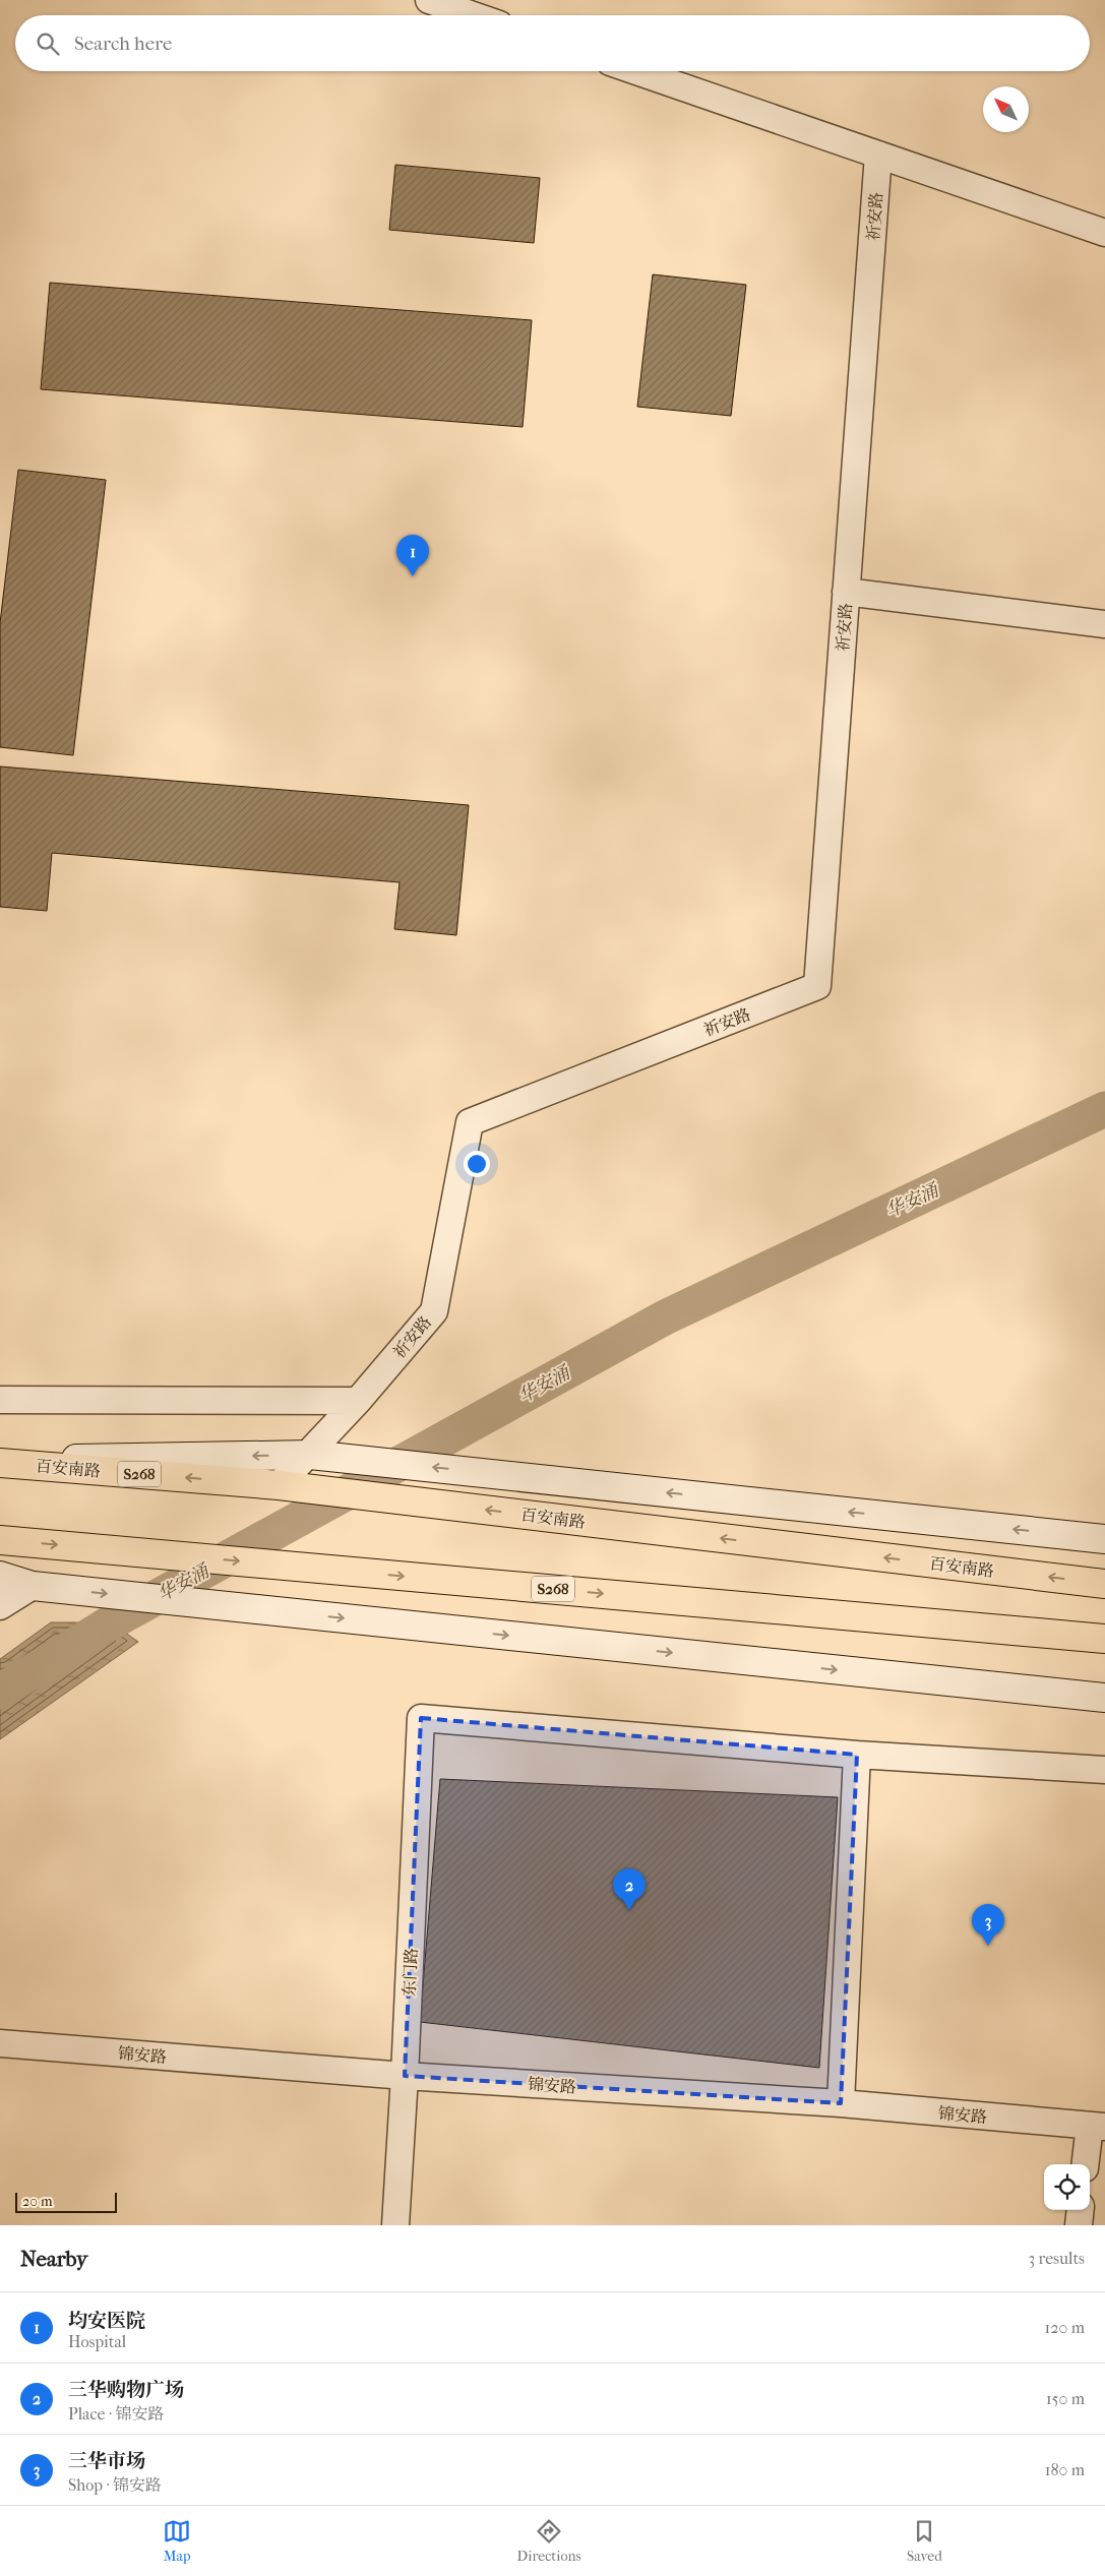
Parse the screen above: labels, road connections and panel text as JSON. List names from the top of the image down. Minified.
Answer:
{"streets":{"main road":["百安南路","S268"],"street":["祈安路","东门路","锦安路"]},"crossings":[["东门路","锦安路"]],"water":["华安涌"],"scale_bar":"20 m","north":"top left","page":{"search":"Search here","pins":["1","2","3"],"scale":"20 m","heading":["Nearby","3 results"],"list":[{"mark":"1","name":"均安医院","note":"Hospital","value":"120 m"},{"mark":"2","name":"三华购物广场","note":"Place · 锦安路","value":"150 m"},{"mark":"3","name":"三华市场","note":"Shop · 锦安路","value":"180 m"}],"nav":["Map","Directions","Saved"]}}
